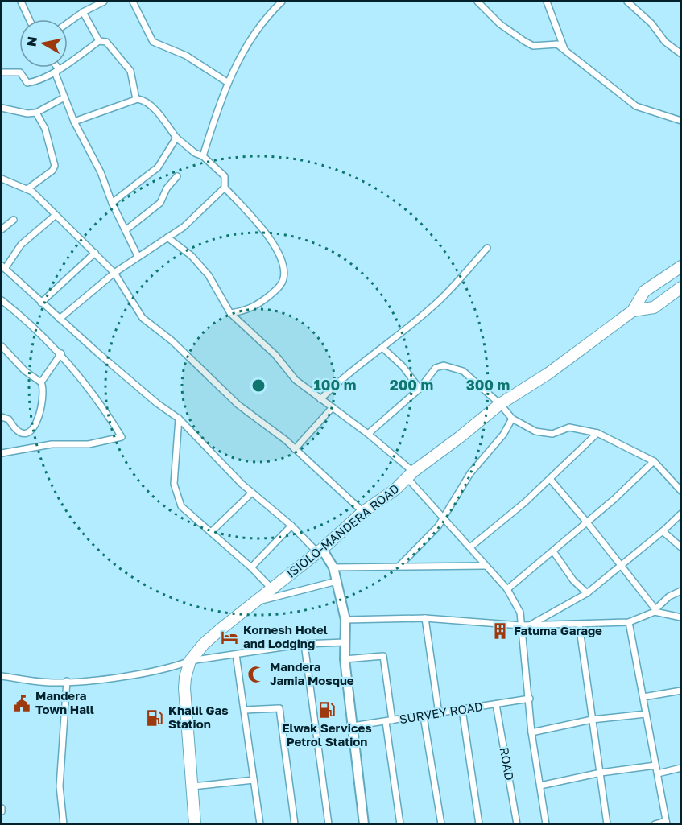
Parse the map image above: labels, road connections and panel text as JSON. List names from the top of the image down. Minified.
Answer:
{"streets":{"highway":["ISIOLO-MANDERA ROAD"],"street":["SURVEY ROAD","ROAD"]},"crossings":[["SURVEY ROAD","ROAD"]],"places":{"building":["Fatuma Garage"],"hotel":["Kornesh Hotel and Lodging"],"mosque":["Mandera Jamia Mosque"],"public building":["Mandera Town Hall"],"fuel station":["Elwak Services Petrol Station","Khalil Gas Station"]},"north":"left","rings":["100 m","200 m","300 m"]}
